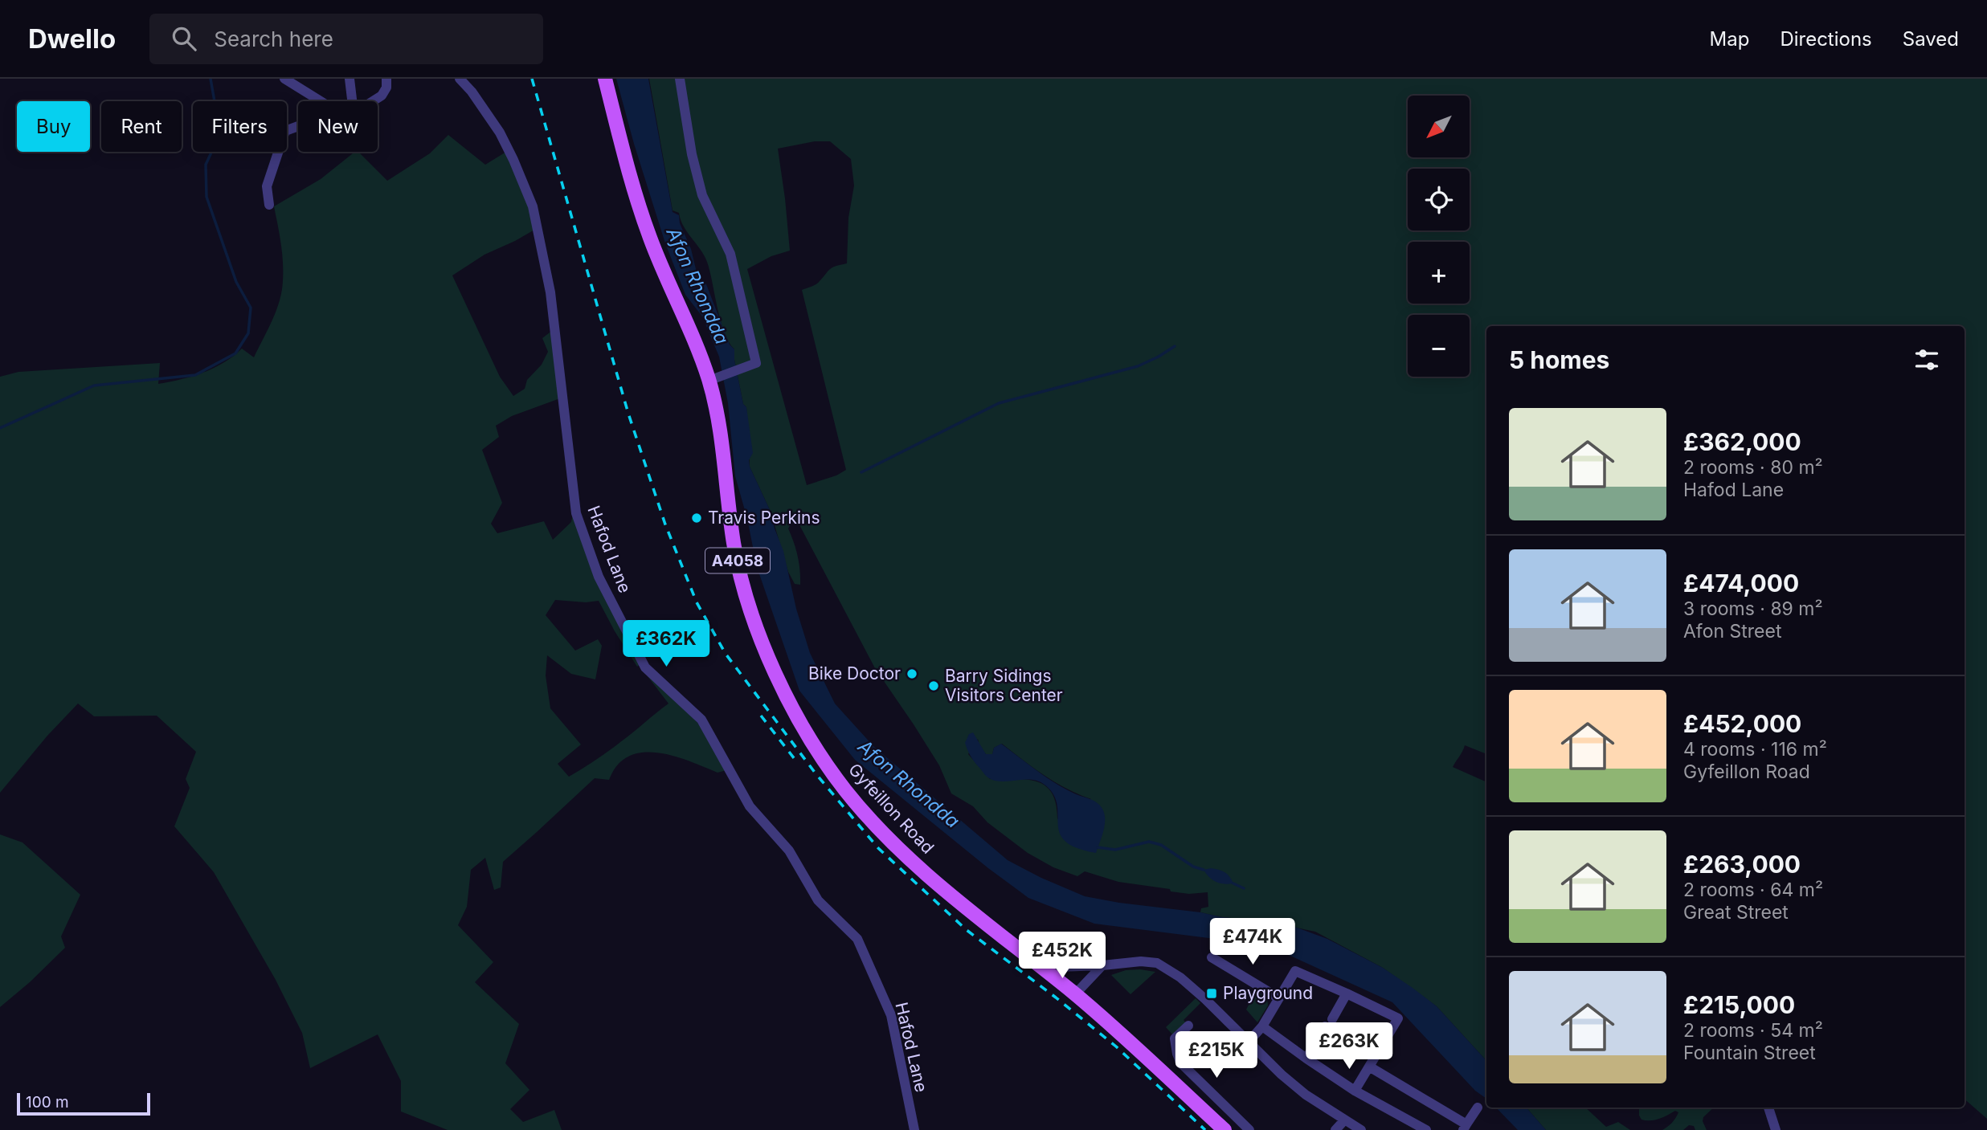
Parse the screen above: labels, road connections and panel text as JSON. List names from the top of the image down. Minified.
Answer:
{"streets":{"main road":["A4058","Gyfeillon Road"],"street":["Hafod Lane"]},"crossings":[["A4058","Gyfeillon Road"]],"water":["Afon Rhondda"],"places":{"other":["Travis Perkins","Bike Doctor","Barry Sidings Visitors Center"],"transit":["Playground"]},"scale_bar":"100 m","north":"bottom left","page":{"header":"Dwello","search":"Search here","nav":["Map","Directions","Saved"],"map_buttons":["+","−"],"chip":["Buy","Rent","Filters","New"],"heading":"5 homes","list":[{"name":"£362,000","note":"2 rooms · 80 m² · Hafod Lane"},{"name":"£474,000","note":"3 rooms · 89 m² · Afon Street"},{"name":"£452,000","note":"4 rooms · 116 m² · Gyfeillon Road"},{"name":"£263,000","note":"2 rooms · 64 m² · Great Street"},{"name":"£215,000","note":"2 rooms · 54 m² · Fountain Street"}],"price":["£362K","£474K","£452K","£263K","£215K"],"scale":"100 m"}}
